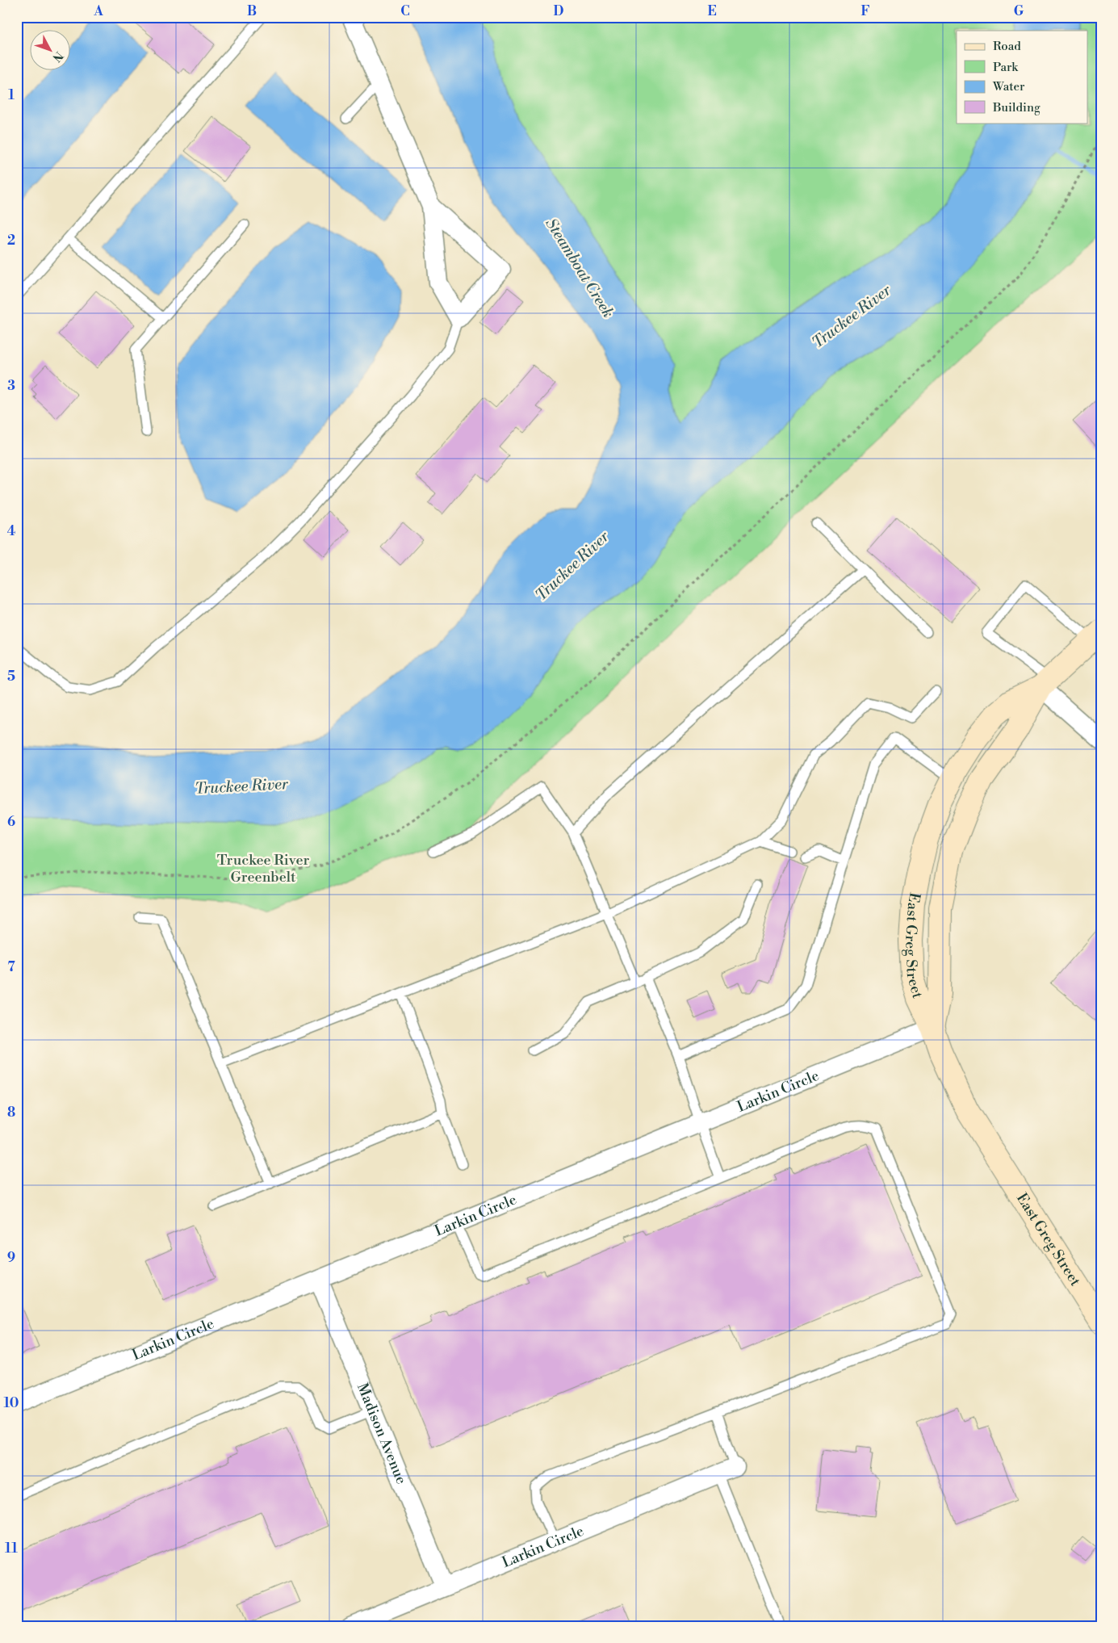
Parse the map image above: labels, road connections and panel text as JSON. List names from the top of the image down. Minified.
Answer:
{"streets":{"main road":["East Greg Street"],"street":["Larkin Circle","Madison Avenue"]},"crossings":[["East Greg Street","Larkin Circle"],["Larkin Circle","Madison Avenue"]],"water":["Steamboat Creek","Truckee River"],"parks":["Truckee River Greenbelt"],"legend":["Road","Park","Water","Building"],"north":"bottom right","grid":{"columns":["A","B","C","D","E","F","G"],"rows":["1","2","3","4","5","6","7","8","9","10","11"]}}
